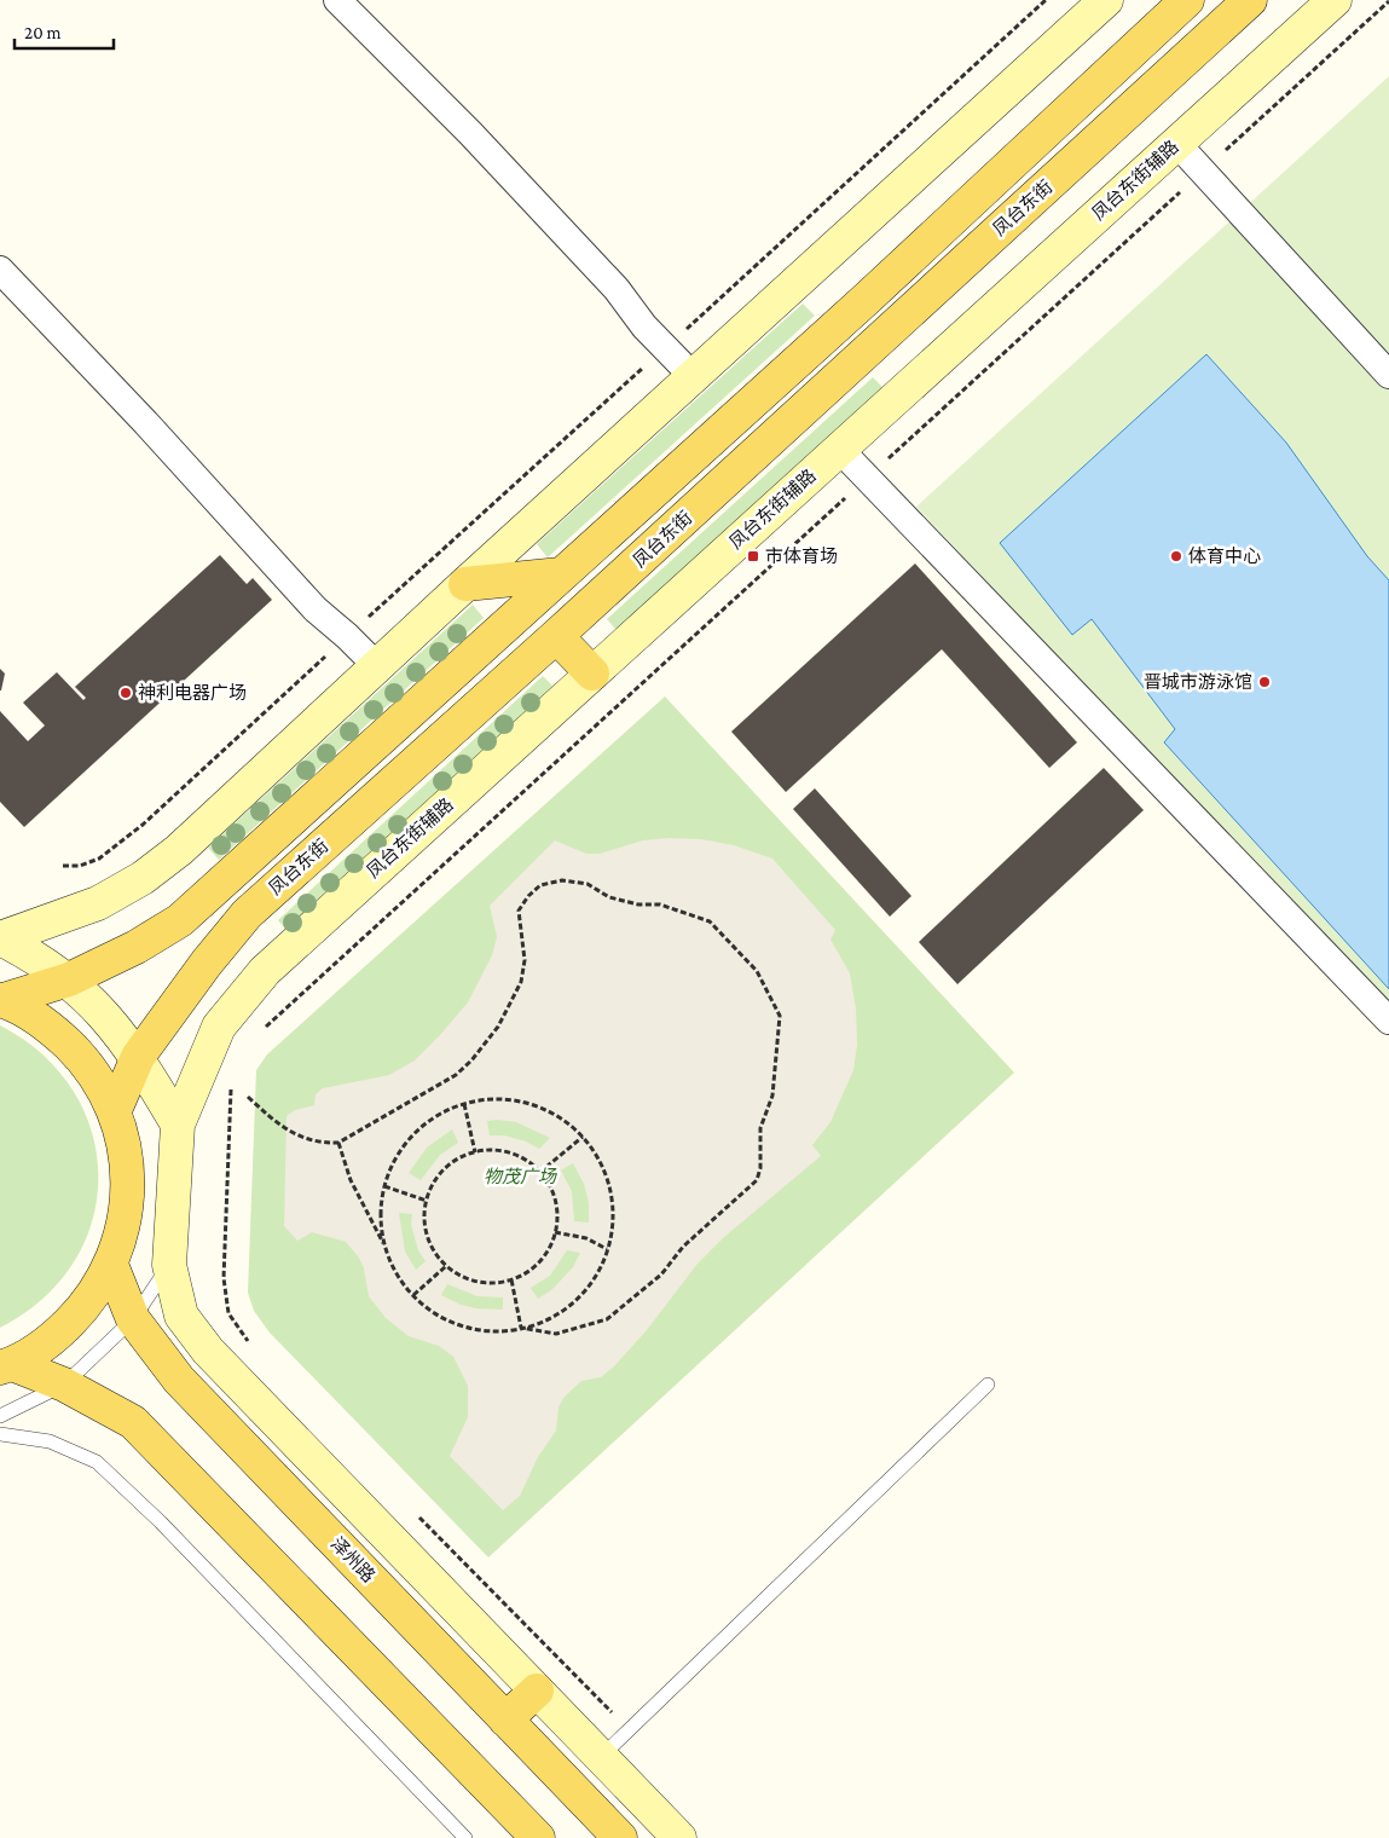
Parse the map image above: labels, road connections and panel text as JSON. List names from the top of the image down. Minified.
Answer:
{"streets":{"main road":["凤台东街辅路","凤台东街","泽州路"]},"parks":["物茂广场"],"places":{"transit":["市体育场"],"other":["体育中心","晋城市游泳馆","神利电器广场"]},"scale_bar":"20 m"}
